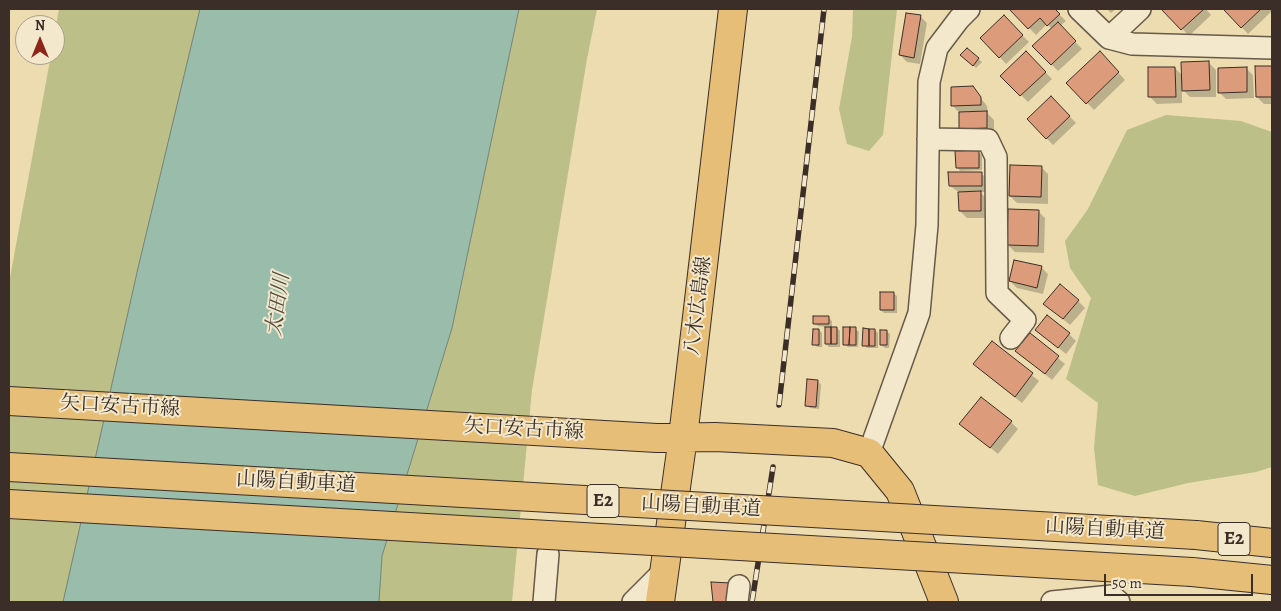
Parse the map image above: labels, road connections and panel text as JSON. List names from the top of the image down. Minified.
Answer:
{"streets":{"main road":["八木広島線","矢口安古市線","山陽自動車道","E2"]},"crossings":[["八木広島線","矢口安古市線"]],"water":["太田川"],"scale_bar":"50 m","north":"top"}
